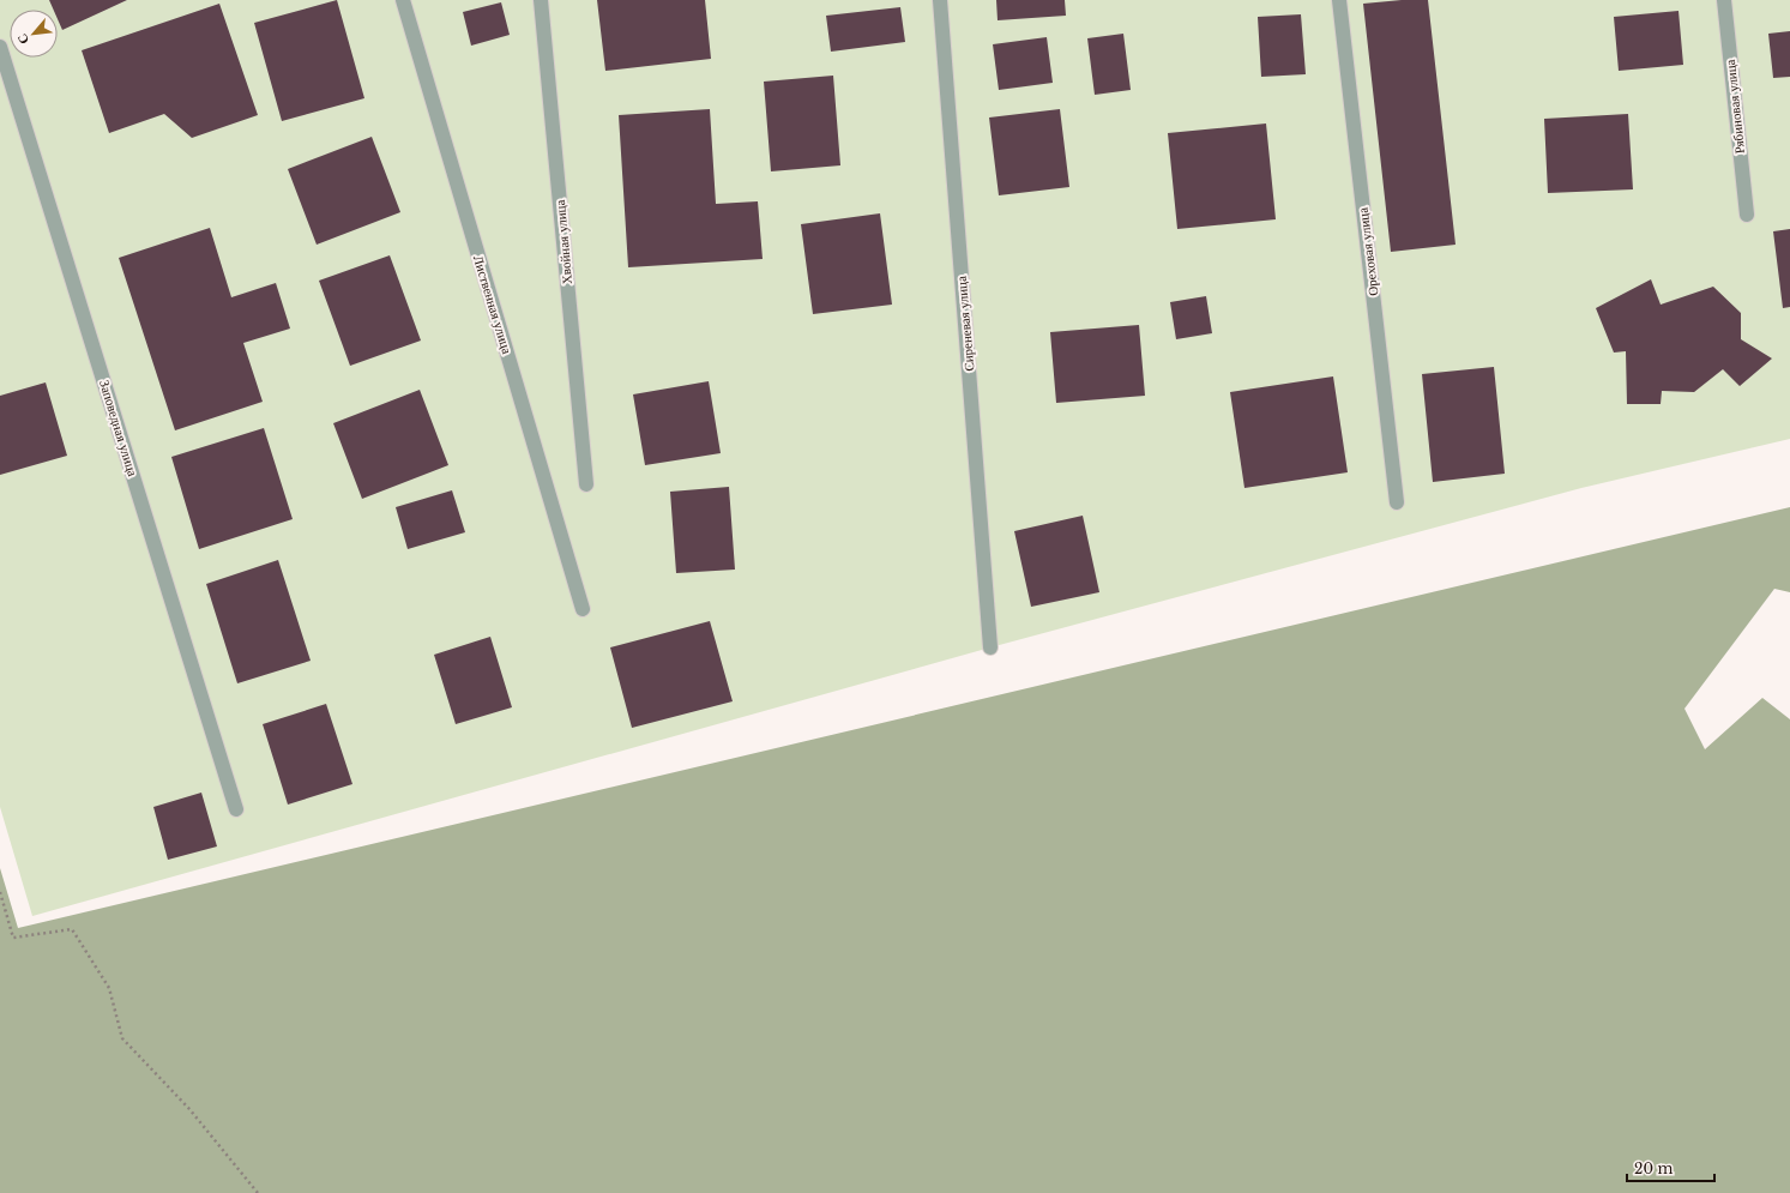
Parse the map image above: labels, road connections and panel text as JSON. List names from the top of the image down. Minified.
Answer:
{"streets":{"street":["Рябиновая улица","Хвойная улица","Ореховая улица","Лиственная улица","Сиреневая улица","Заповедная улица"]},"scale_bar":"20 m","north":"bottom left"}
